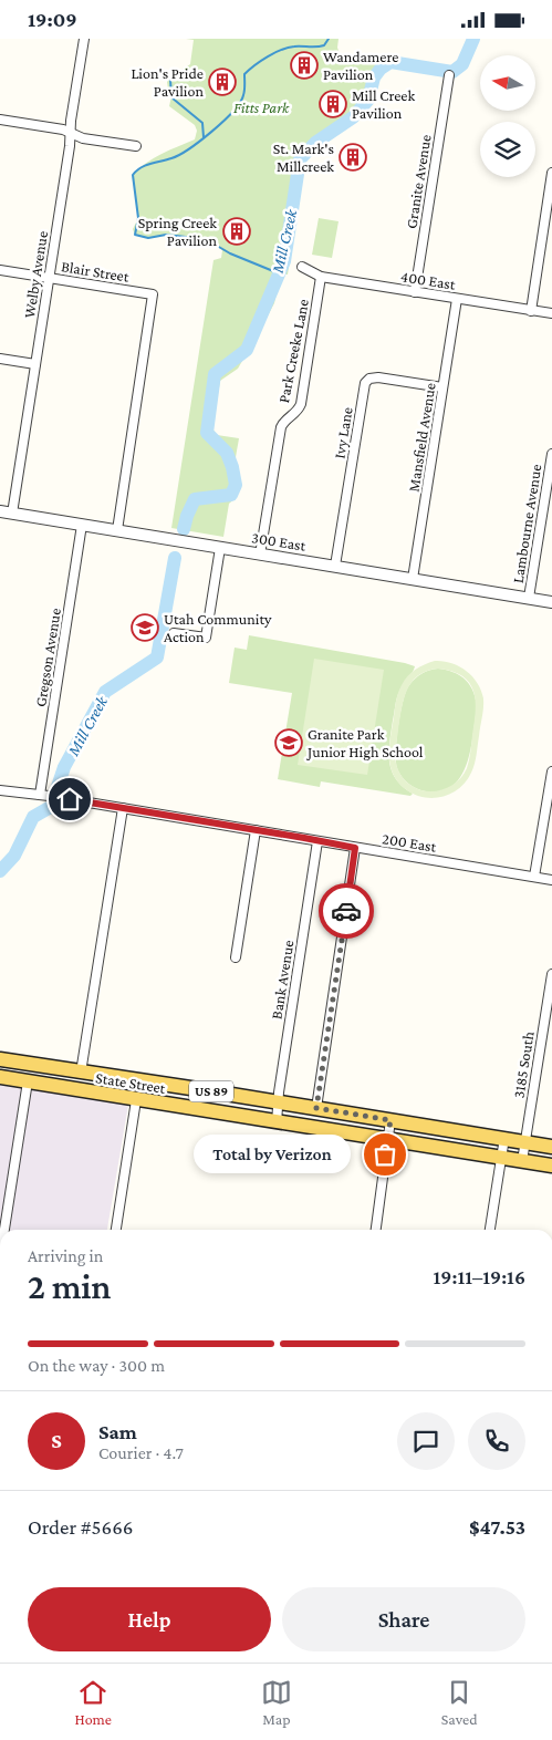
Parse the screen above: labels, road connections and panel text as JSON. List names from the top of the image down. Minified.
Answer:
{"streets":{"main road":["State Street","US 89"],"street":["Granite Avenue","Blair Street","Welby Avenue","400 East","Park Creeke Lane","Ivy Lane","Mansfield Avenue","Lambourne Avenue","300 East","Gregson Avenue","200 East","Bank Avenue","3185 South"]},"crossings":[["Granite Avenue","400 East"],["Blair Street","Welby Avenue"],["Blair Street","300 East"],["Welby Avenue","300 East"],["400 East","Park Creeke Lane"],["400 East","Mansfield Avenue"],["Park Creeke Lane","300 East"],["Ivy Lane","Mansfield Avenue"],["Ivy Lane","300 East"],["Mansfield Avenue","300 East"],["Lambourne Avenue","300 East"],["300 East","Gregson Avenue"],["Gregson Avenue","200 East"],["200 East","Bank Avenue"],["Bank Avenue","State Street"],["3185 South","State Street"]],"water":["Mill Creek"],"parks":["Fitts Park"],"places":{"building":["Wandamere Pavilion","Lion's Pride Pavilion","Mill Creek Pavilion","St. Mark's Millcreek","Spring Creek Pavilion"],"school or university":["Utah Community Action","Granite Park Junior High School"],"other":["Total by Verizon"]},"north":"left","page":{"status":"19:09","bubble":"Total by Verizon","heading":["2 min","Arriving in","19:11–19:16"],"panel":["Sam","Courier · 4.7","Order #5666","$47.53"],"bar":"On the way · 300 m","round":"S","buttons":["Help","Share"],"tabs":["Home","Map","Saved"]}}
